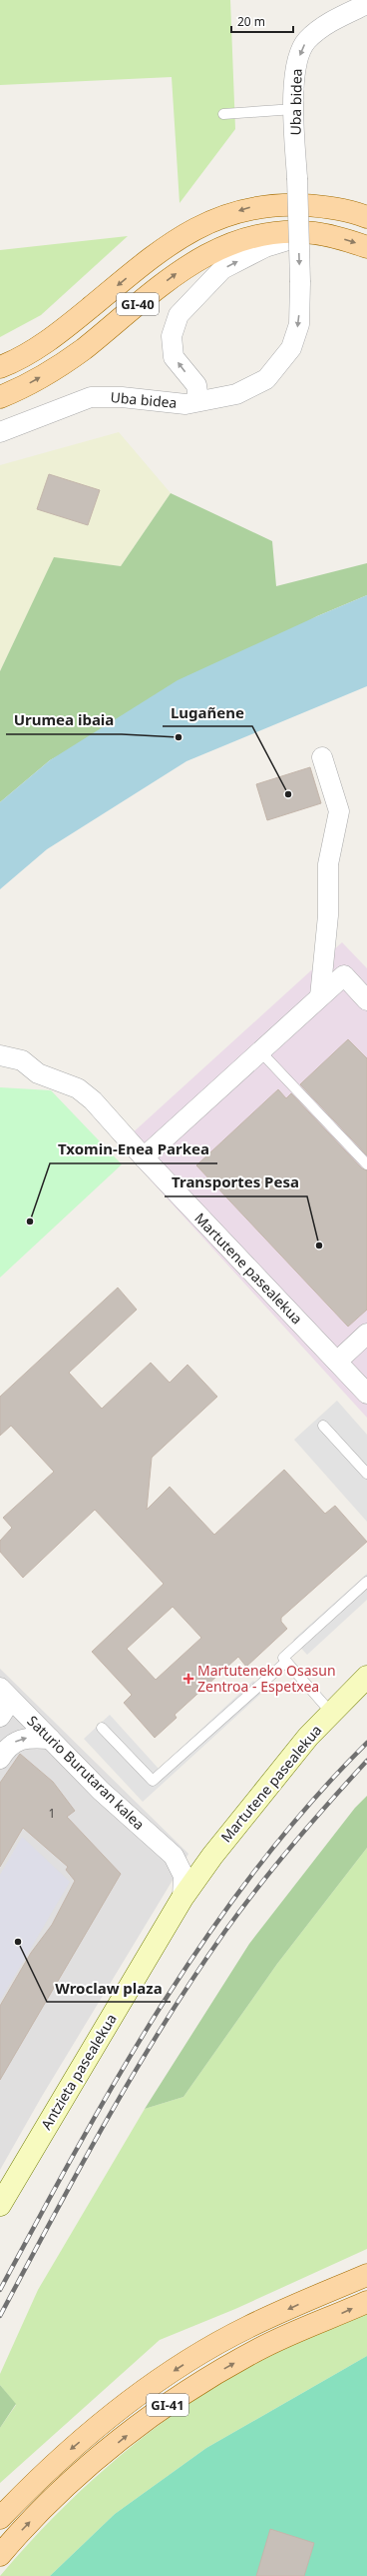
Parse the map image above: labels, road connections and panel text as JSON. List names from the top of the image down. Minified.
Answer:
{"streets":{"main road":["GI-40","Martutene pasealekua","Antzieta pasealekua","GI-41"],"street":["Uba bidea","Saturio Burutaran kalea"]},"crossings":[["Uba bidea","GI-40"],["Martutene pasealekua","Antzieta pasealekua"]],"places":{"other":["Urumea ibaia","Lugañene","Txomin-Enea Parkea","Transportes Pesa","Wroclaw plaza"],"health":["Martuteneko Osasun Zentroa - Espetxea"]},"house_numbers":["1"],"scale_bar":"20 m"}
